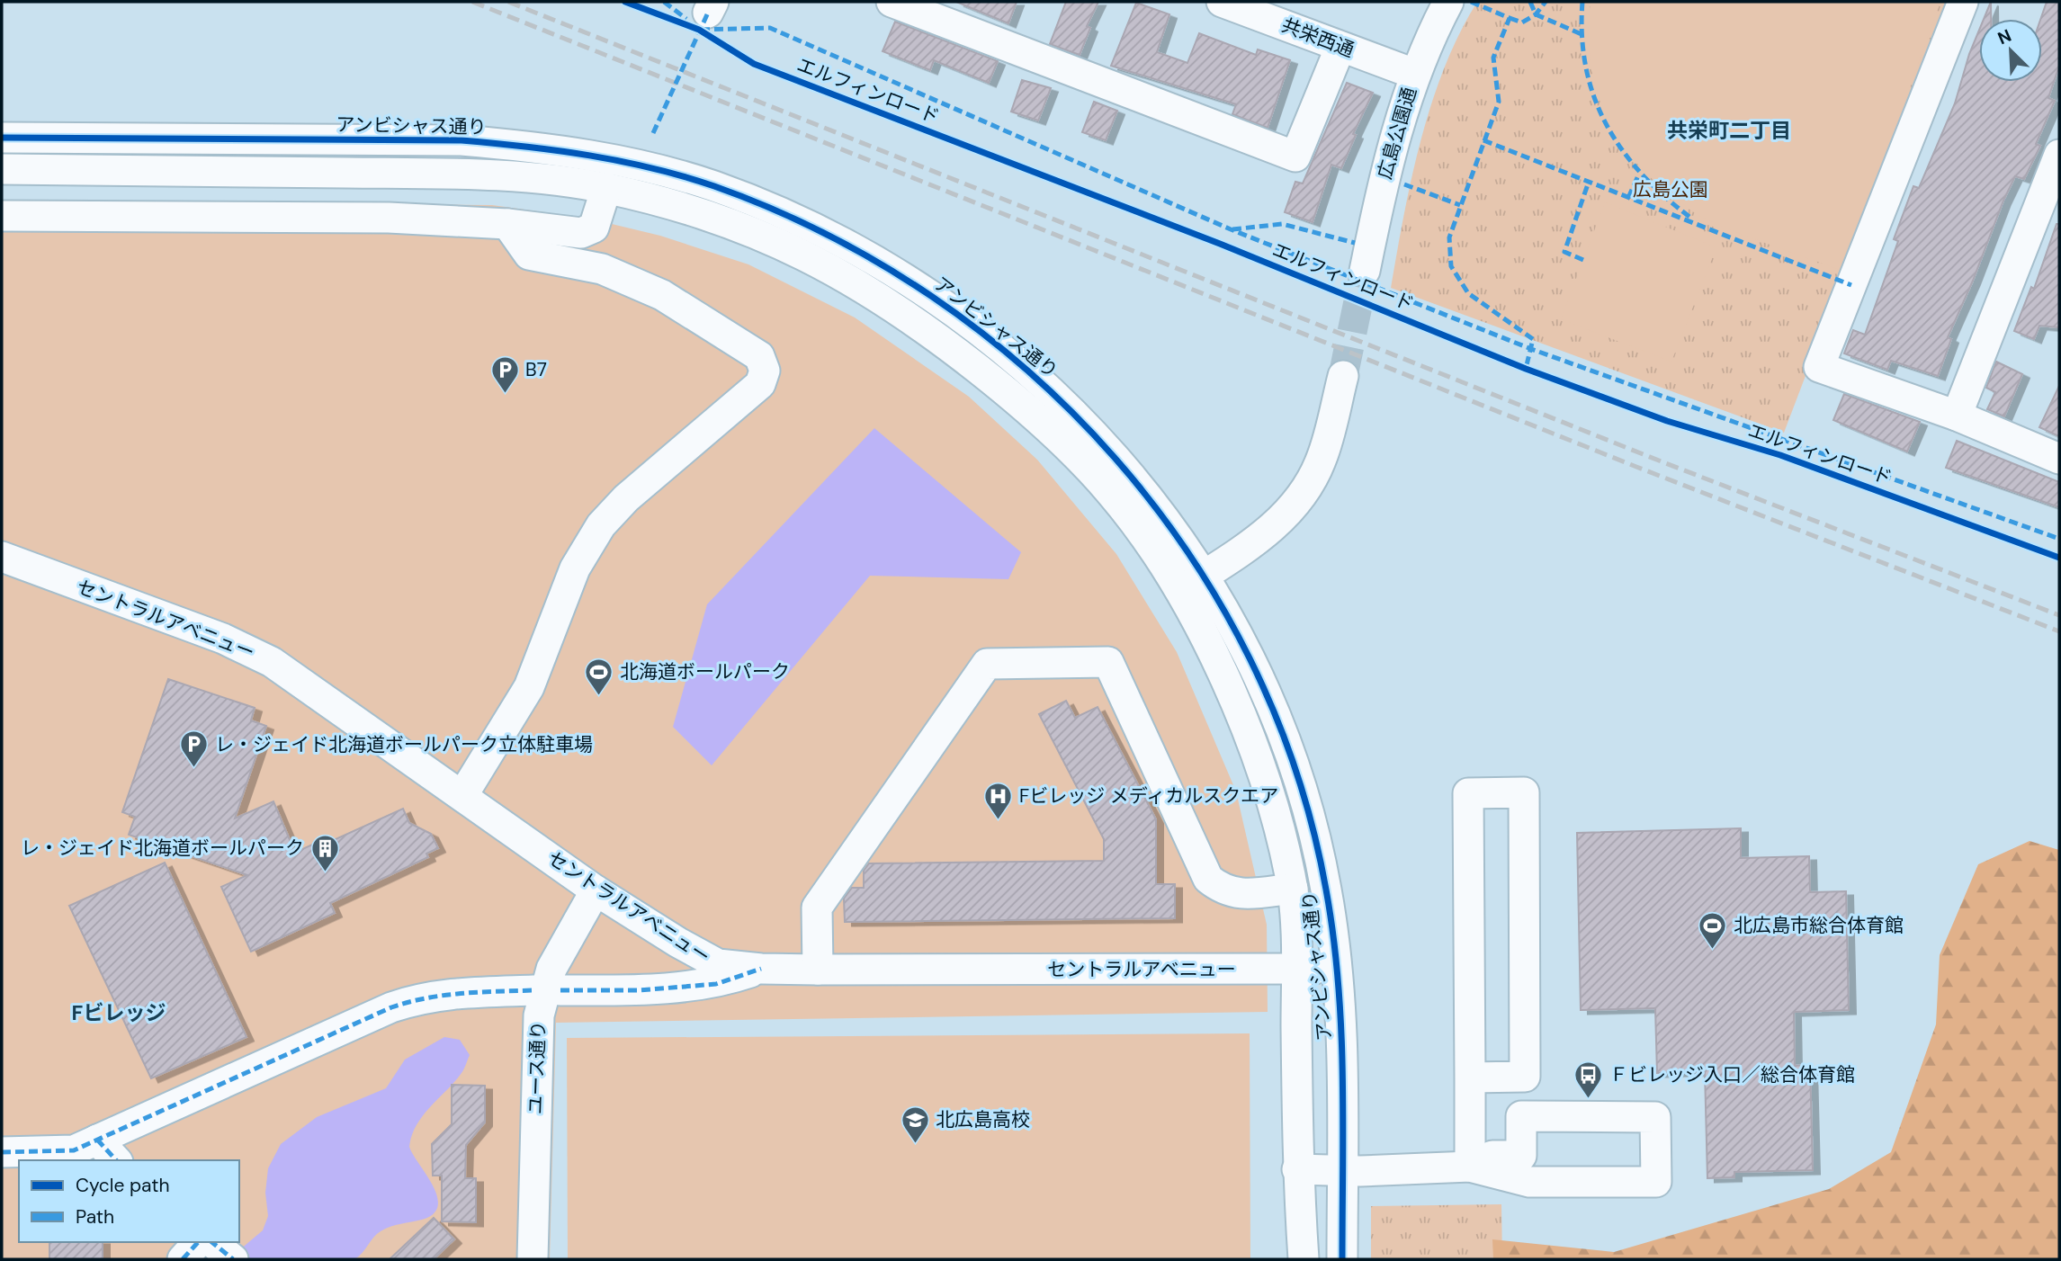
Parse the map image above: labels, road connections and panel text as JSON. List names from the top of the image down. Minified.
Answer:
{"streets":{"street":["共栄西通","アンビシャス通り","広島公園通","セントラルアベニュー","ユース通り"],"cycle path":["エルフィンロード"]},"crossings":[["共栄西通","広島公園通"],["アンビシャス通り","セントラルアベニュー"],["セントラルアベニュー","ユース通り"]],"districts":["共栄町二丁目","Fビレッジ"],"parks":["広島公園"],"places":{"parking":["B7","レ・ジェイド北海道ボールパーク立体駐車場"],"sports":["北海道ボールパーク","北広島市総合体育館"],"hospital":["Fビレッジ メディカルスクエア"],"building":["レ・ジェイド北海道ボールパーク"],"bus stop":["Ｆビレッジ入口／総合体育館"],"school or university":["北広島高校"]},"legend":["Cycle path","Path"],"north":"top left"}
